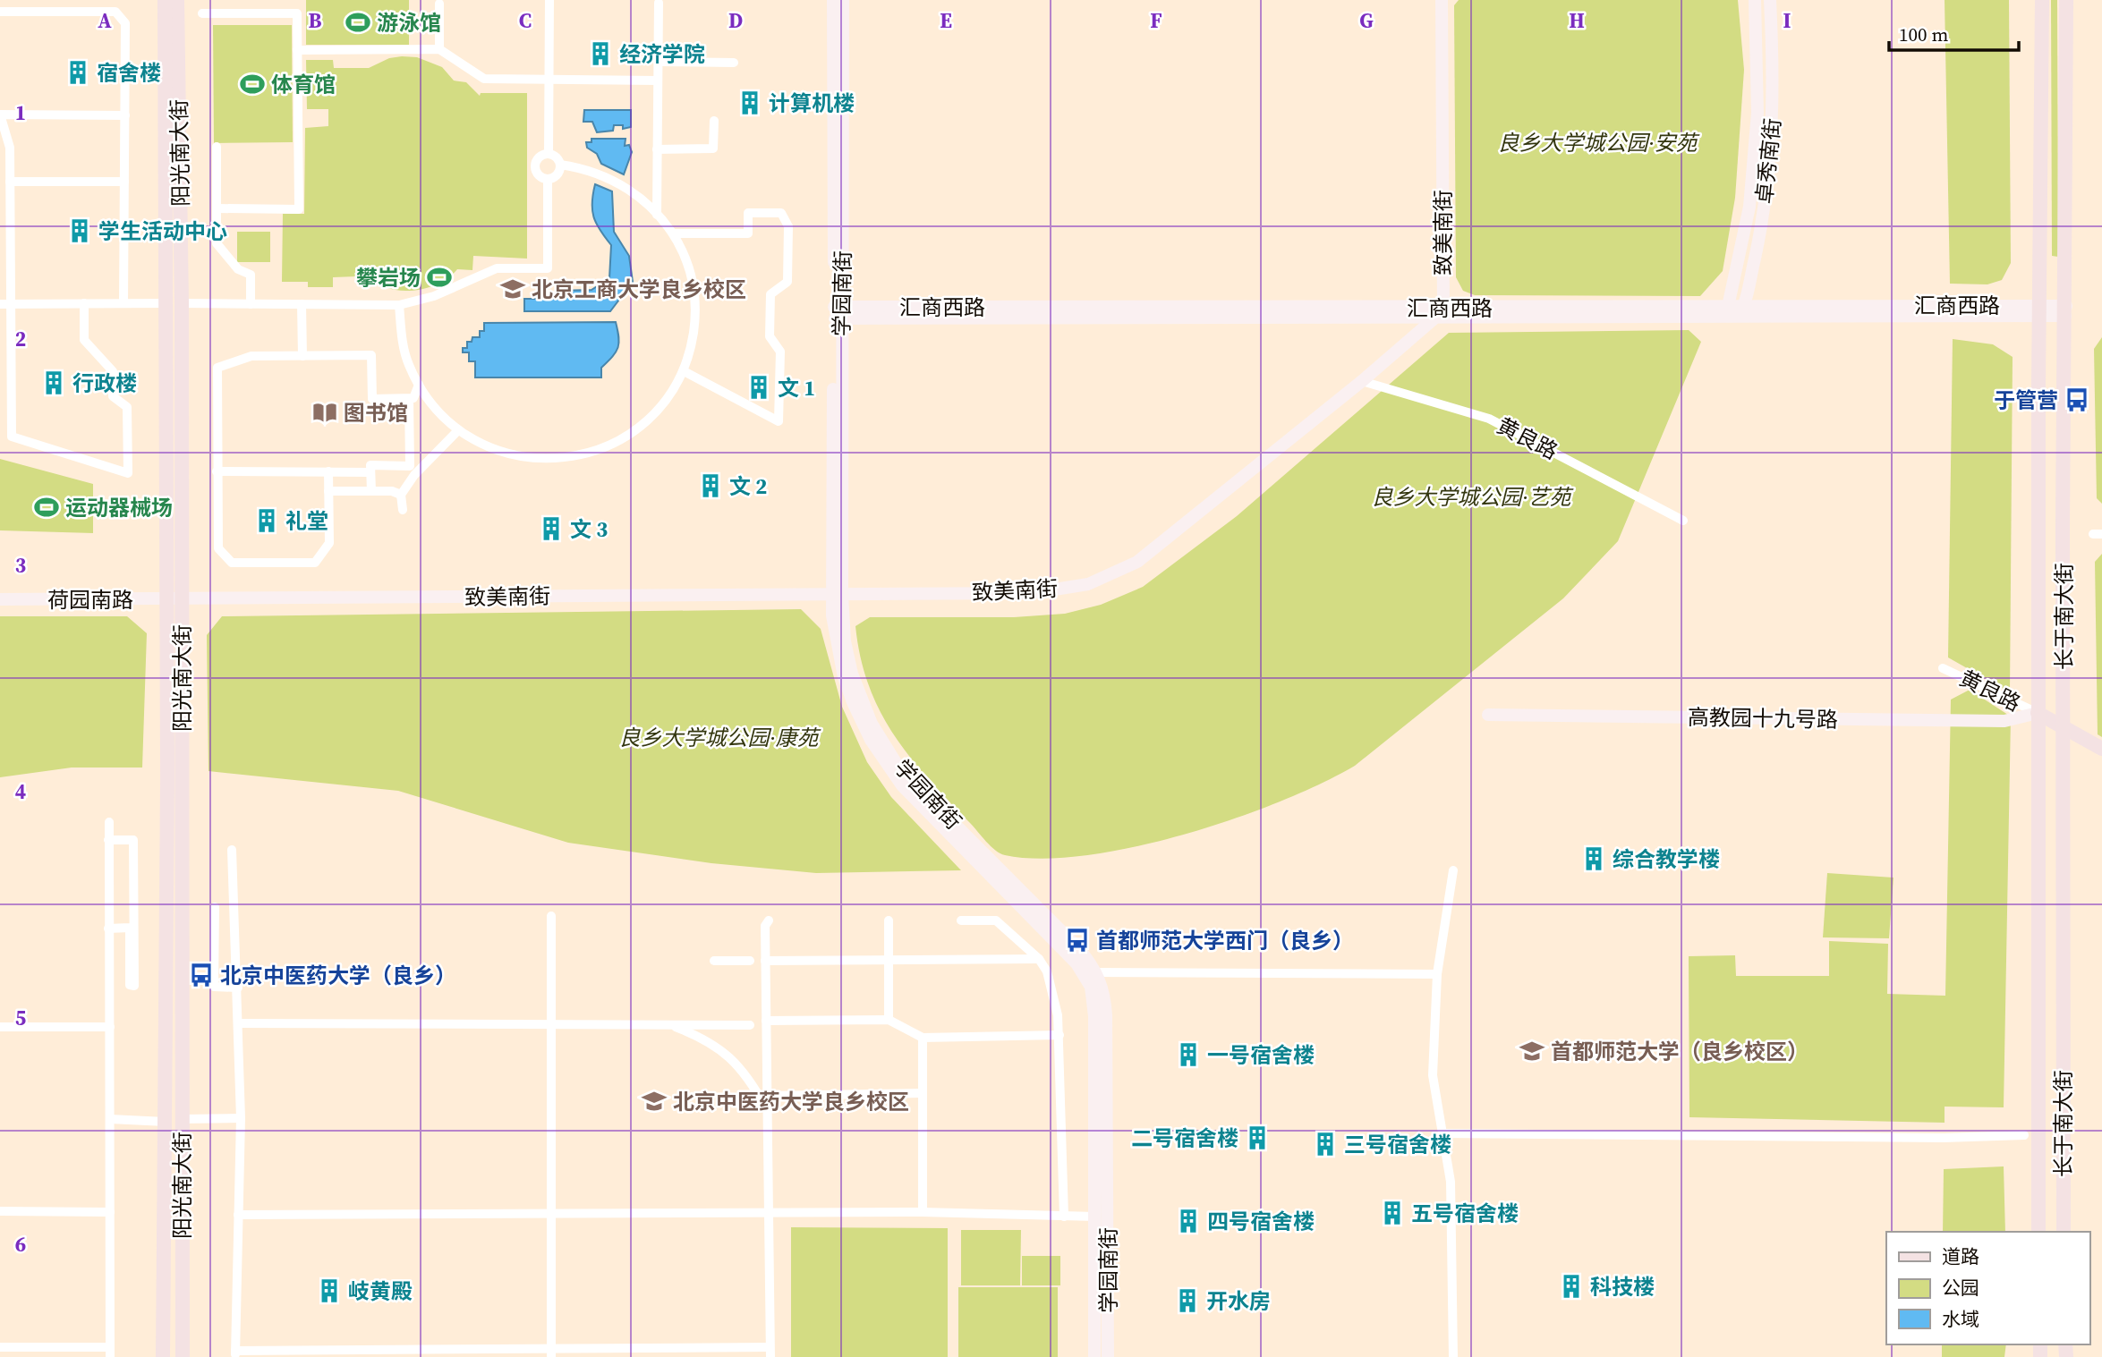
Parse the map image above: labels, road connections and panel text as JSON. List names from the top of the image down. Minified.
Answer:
{"streets":{"main road":["阳光南大街","长于南大街"],"street":["卓秀南街","致美南街","学园南街","汇商西路","黄良路","荷园南路","高教园十九号路"]},"crossings":[["阳光南大街","致美南街"],["阳光南大街","荷园南路"],["卓秀南街","汇商西路"],["致美南街","学园南街"],["致美南街","汇商西路"],["致美南街","黄良路"],["致美南街","荷园南路"],["学园南街","汇商西路"],["汇商西路","长于南大街"],["黄良路","长于南大街"],["黄良路","高教园十九号路"],["长于南大街","高教园十九号路"]],"parks":["良乡大学城公园·安苑","良乡大学城公园·艺苑","良乡大学城公园·康苑"],"places":{"sports":["游泳馆","体育馆","攀岩场","运动器械场"],"building":["经济学院","宿舍楼","计算机楼","学生活动中心","行政楼","文 1","文 2","礼堂","文 3","综合教学楼","一号宿舍楼","二号宿舍楼","三号宿舍楼","五号宿舍楼","四号宿舍楼","科技楼","岐黄殿","开水房"],"school or university":["北京工商大学良乡校区","首都师范大学（良乡校区）","北京中医药大学良乡校区"],"bus stop":["于管营","首都师范大学西门（良乡）","北京中医药大学（良乡）"],"library":["图书馆"]},"legend":["道路","公园","水域"],"scale_bar":"100 m","grid":{"columns":["A","B","C","D","E","F","G","H","I"],"rows":["1","2","3","4","5","6"]}}
